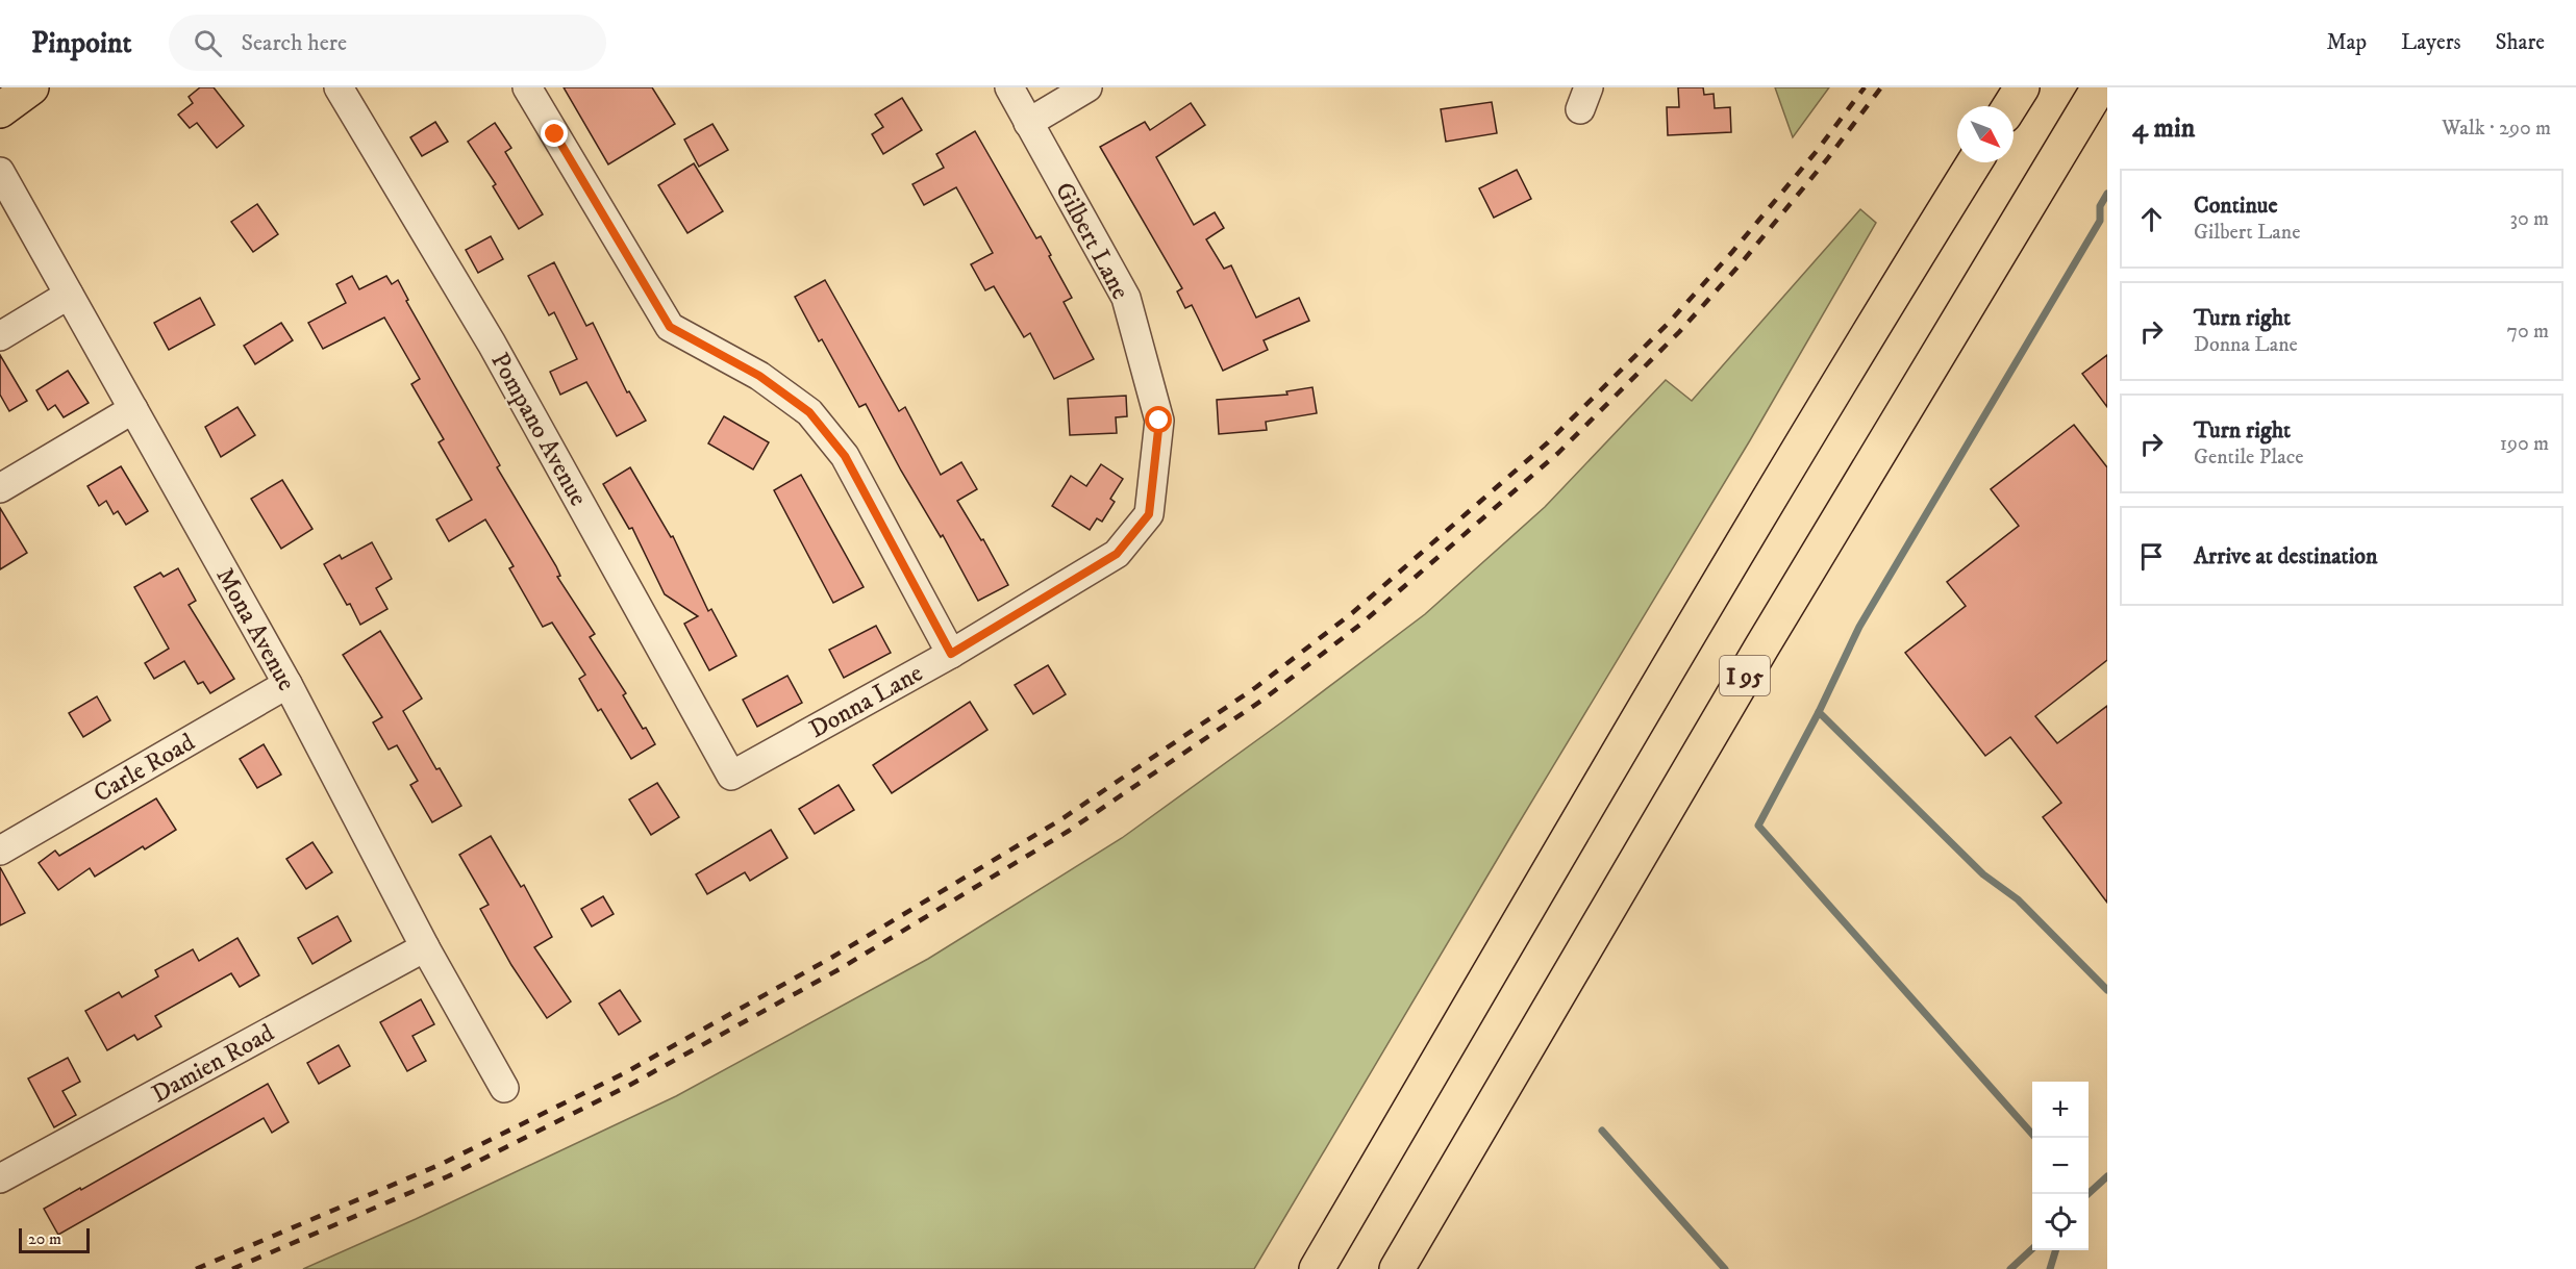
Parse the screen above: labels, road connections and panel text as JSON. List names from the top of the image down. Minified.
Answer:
{"streets":{"main road":["I 95"],"street":["Gilbert Lane","Pompano Avenue","Mona Avenue","Donna Lane","Carle Road","Damien Road"]},"crossings":[["Gilbert Lane","Donna Lane"],["Pompano Avenue","Donna Lane"],["Mona Avenue","Carle Road"],["Mona Avenue","Damien Road"]],"scale_bar":"20 m","north":"bottom right","page":{"header":"Pinpoint","search":"Search here","nav":["Map","Layers","Share"],"heading":["4 min","Walk · 290 m"],"list":[["Continue","Gilbert Lane","30 m"],["Turn right","Donna Lane","70 m"],["Turn right","Gentile Place","190 m"],"Arrive at destination"],"map_buttons":["+","−"],"scale":"20 m"}}
